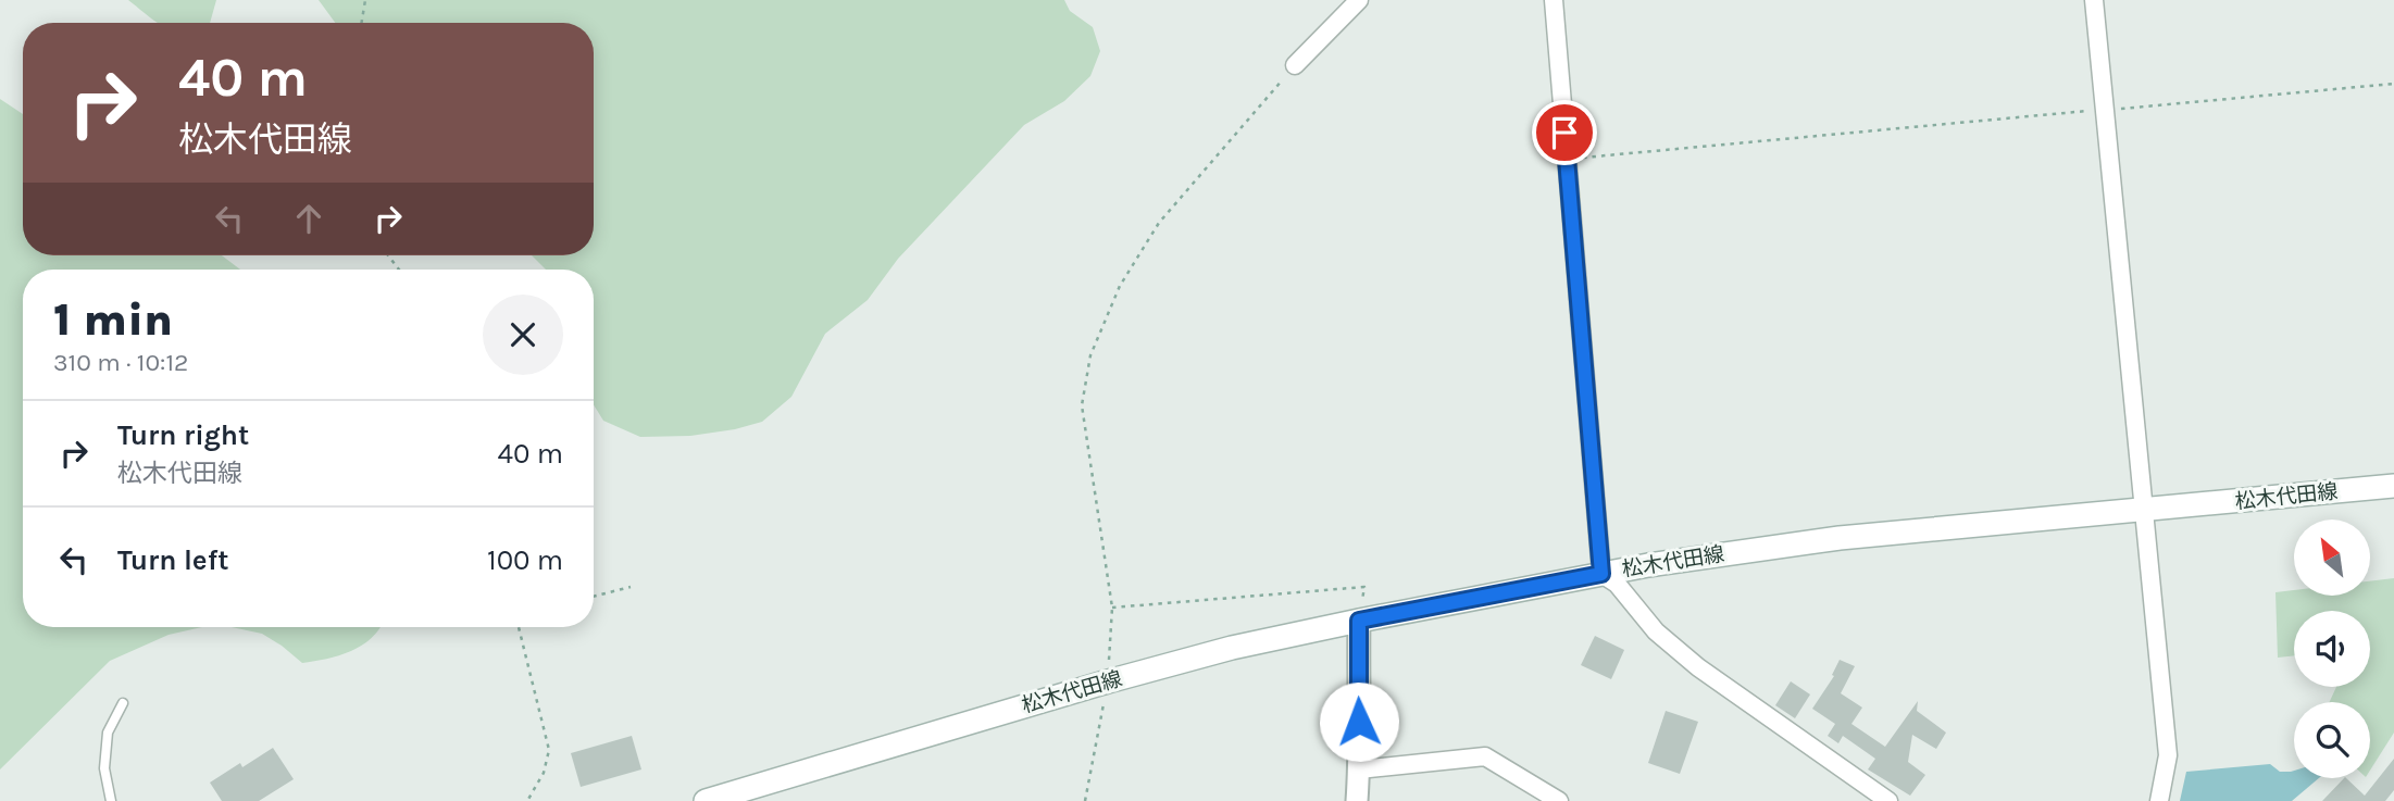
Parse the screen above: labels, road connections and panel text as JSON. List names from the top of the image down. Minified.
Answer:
{"streets":{"main road":["松木代田線"]},"north":"top left","page":{"turn":["40 m","松木代田線"],"heading":["1 min","310 m · 10:12"],"list":[{"name":"Turn right","note":"松木代田線","value":"40 m"},{"name":"Turn left","value":"100 m"}]}}
